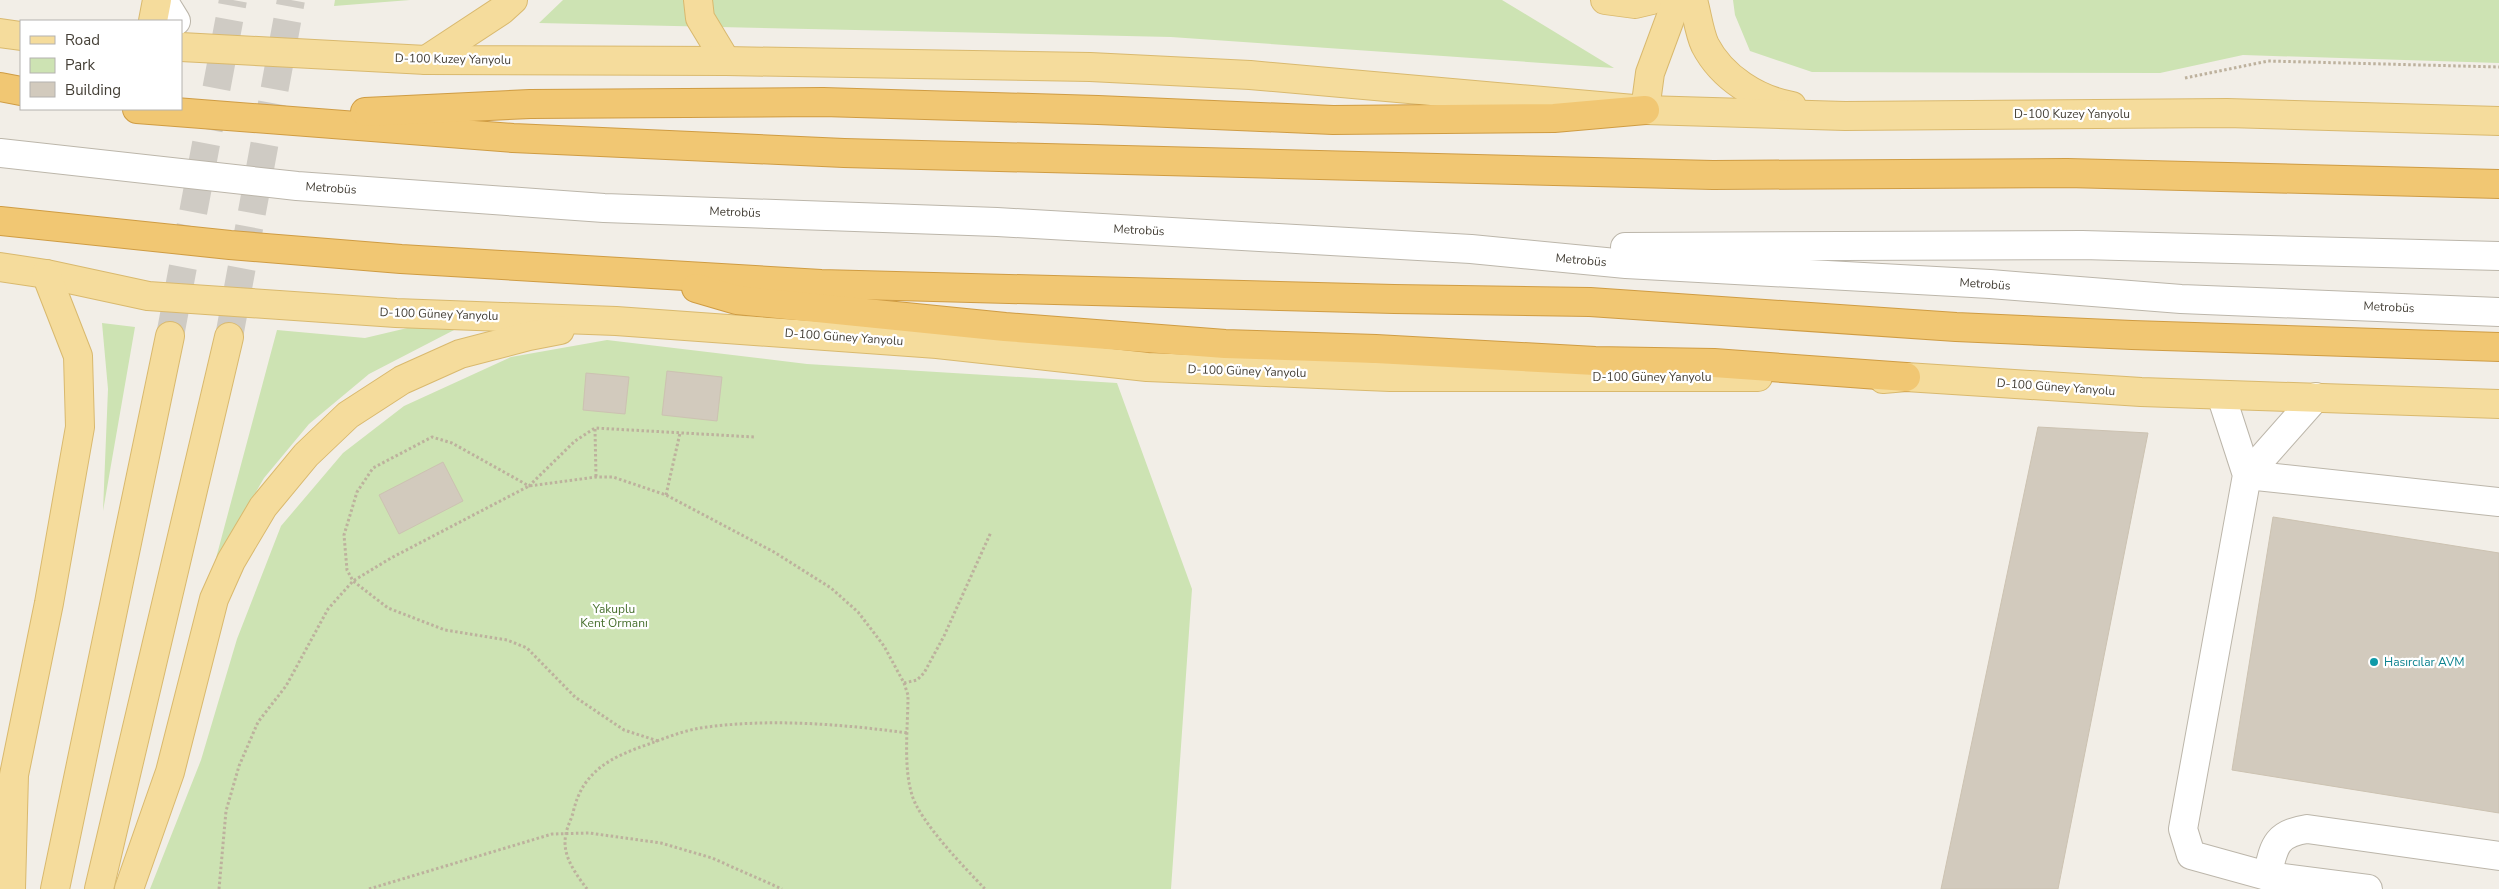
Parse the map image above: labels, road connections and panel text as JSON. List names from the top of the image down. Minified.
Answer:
{"streets":{"main road":["D-100 Kuzey Yanyolu","D-100 Güney Yanyolu"],"lane":["Metrobüs"]},"parks":["Yakuplu Kent Ormanı"],"places":["Hasırcılar AVM"],"legend":["Road","Park","Building"]}
